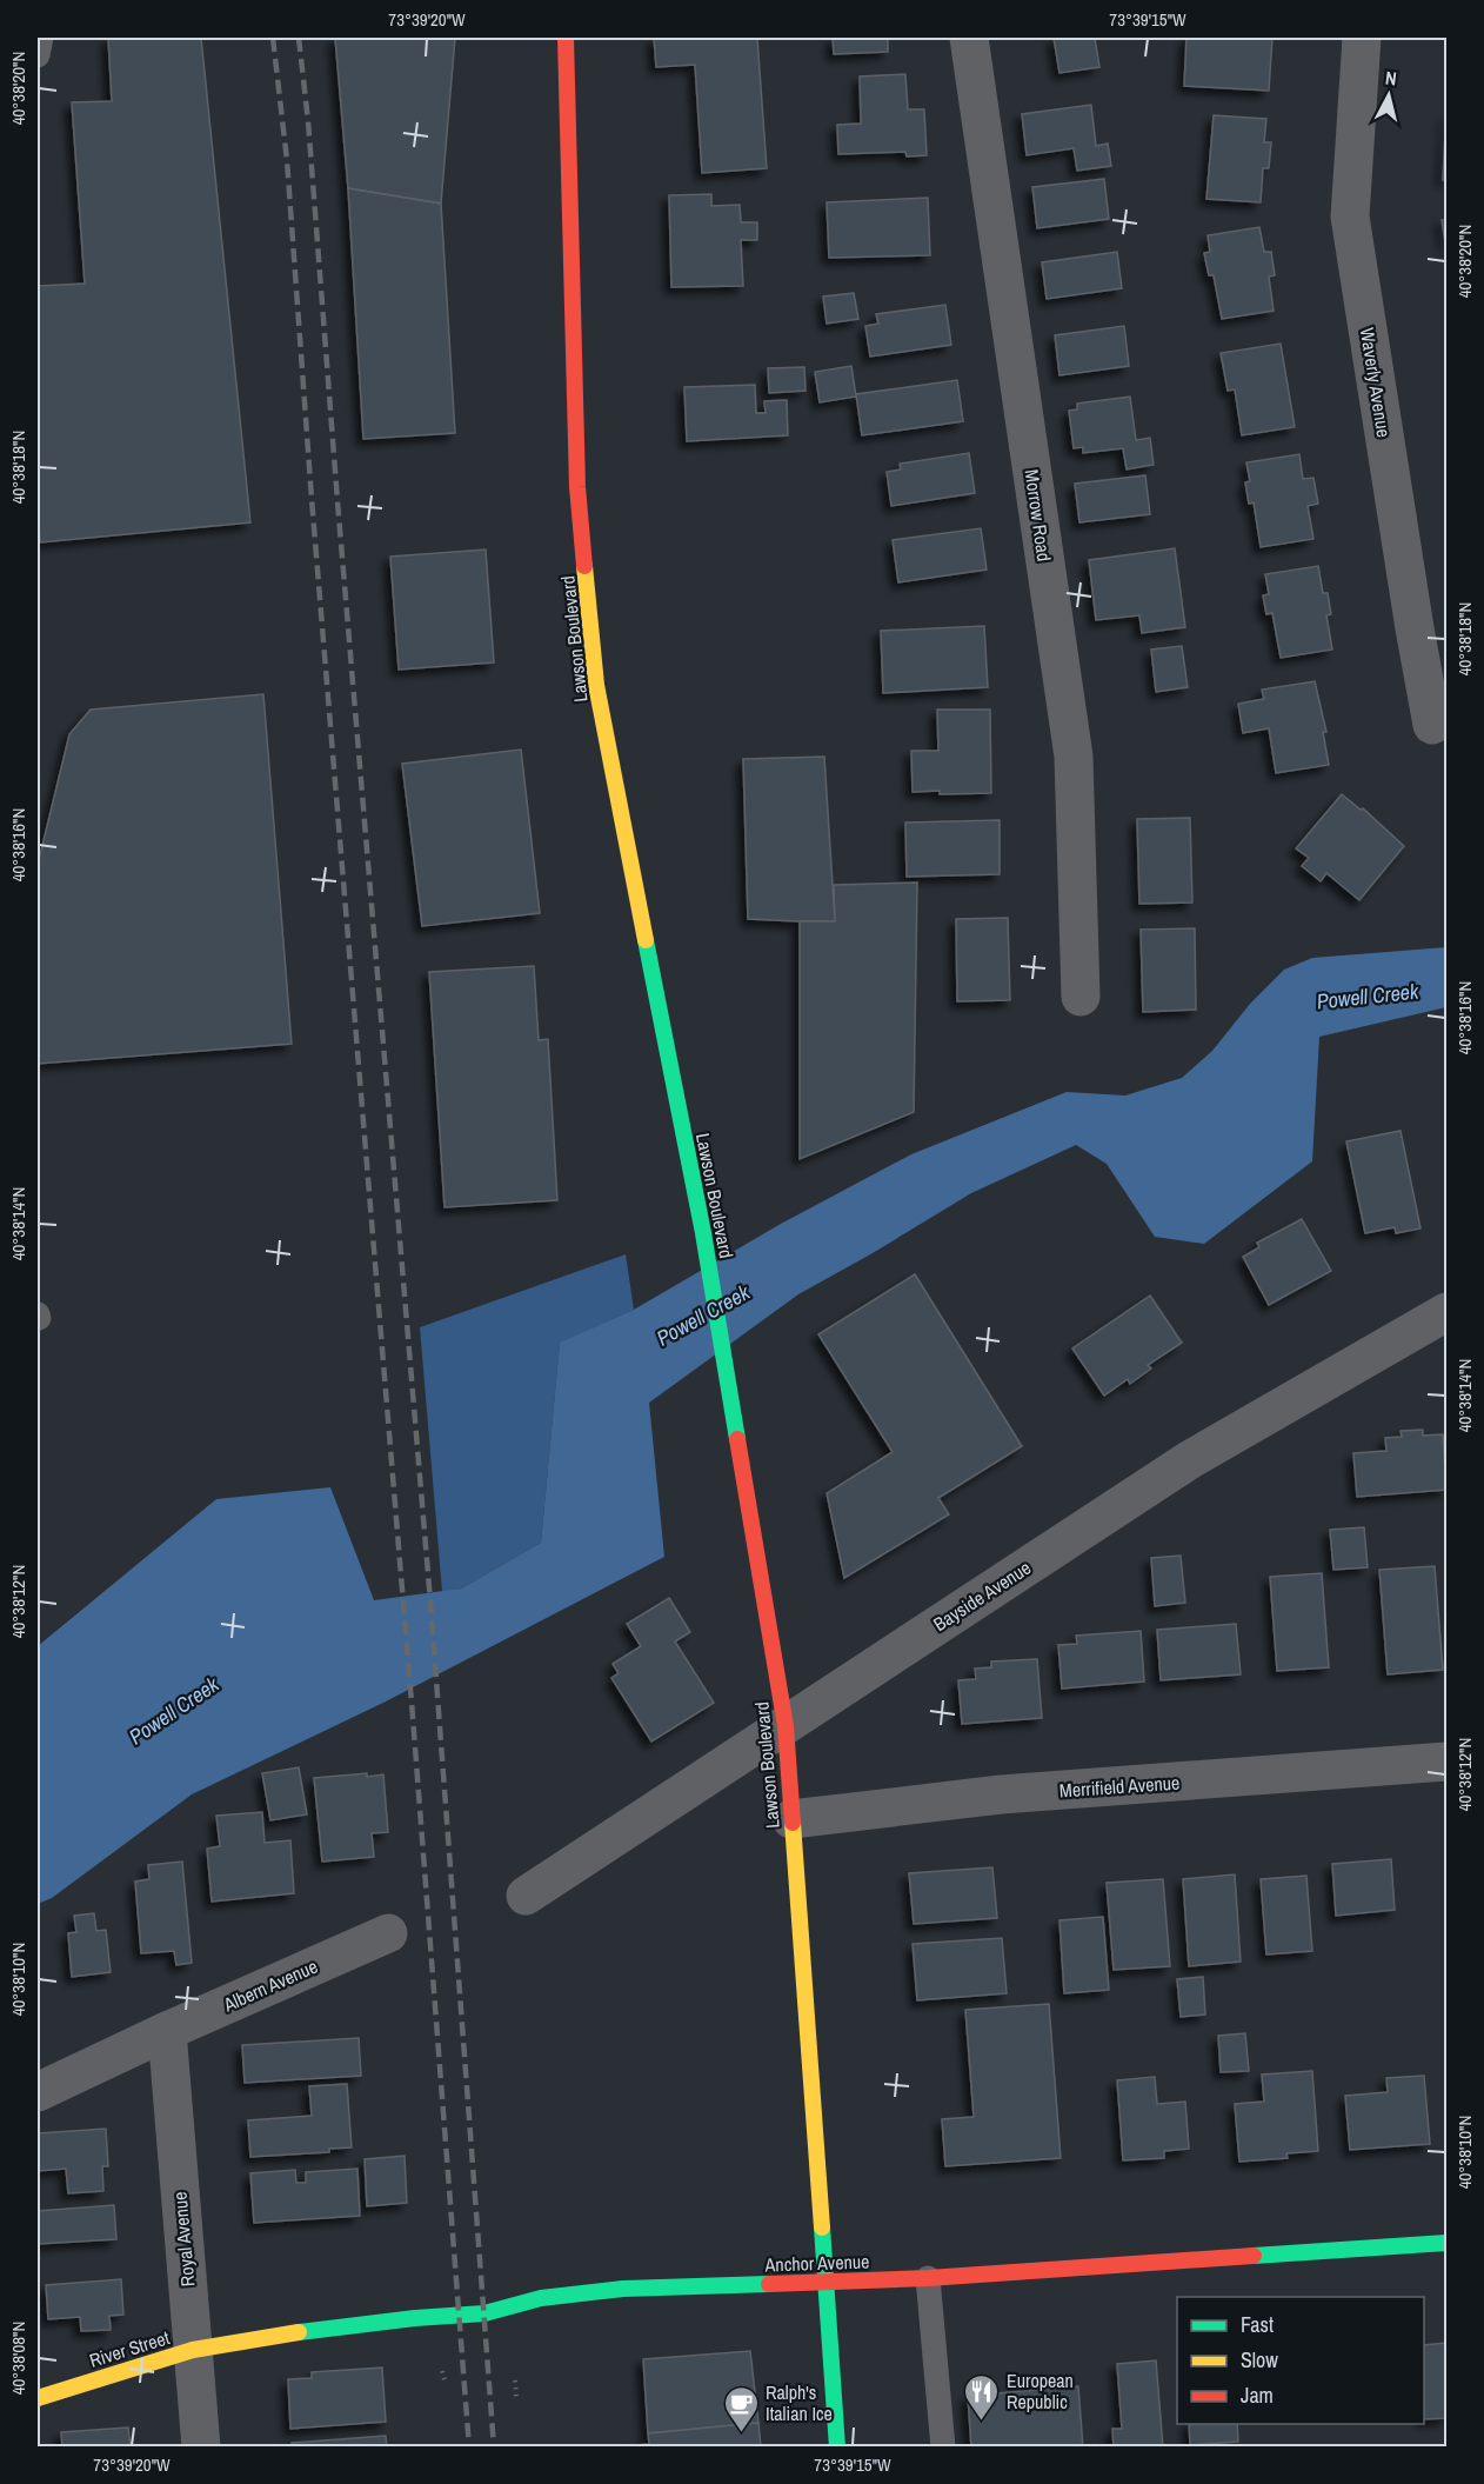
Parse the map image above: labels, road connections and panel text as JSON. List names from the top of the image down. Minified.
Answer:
{"streets":{"main road":["Lawson Boulevard","Anchor Avenue","River Street"],"street":["Waverly Avenue","Morrow Road","Bayside Avenue","Merrifield Avenue","Albern Avenue","Royal Avenue"]},"crossings":[["Lawson Boulevard","Bayside Avenue"],["Lawson Boulevard","Merrifield Avenue"],["Lawson Boulevard","Anchor Avenue"],["Albern Avenue","Royal Avenue"],["Royal Avenue","Anchor Avenue"],["Royal Avenue","River Street"],["Anchor Avenue","River Street"]],"water":["Powell Creek"],"places":{"restaurant":["European Republic"],"cafe":["Ralph's Italian Ice"]},"legend":["Fast","Slow","Jam"],"north":"top","coordinates":["73°39'20\"W","73°39'15\"W","40°38'20\"N","40°38'18\"N","40°38'16\"N","40°38'14\"N","40°38'12\"N","40°38'10\"N","40°38'08\"N"]}
